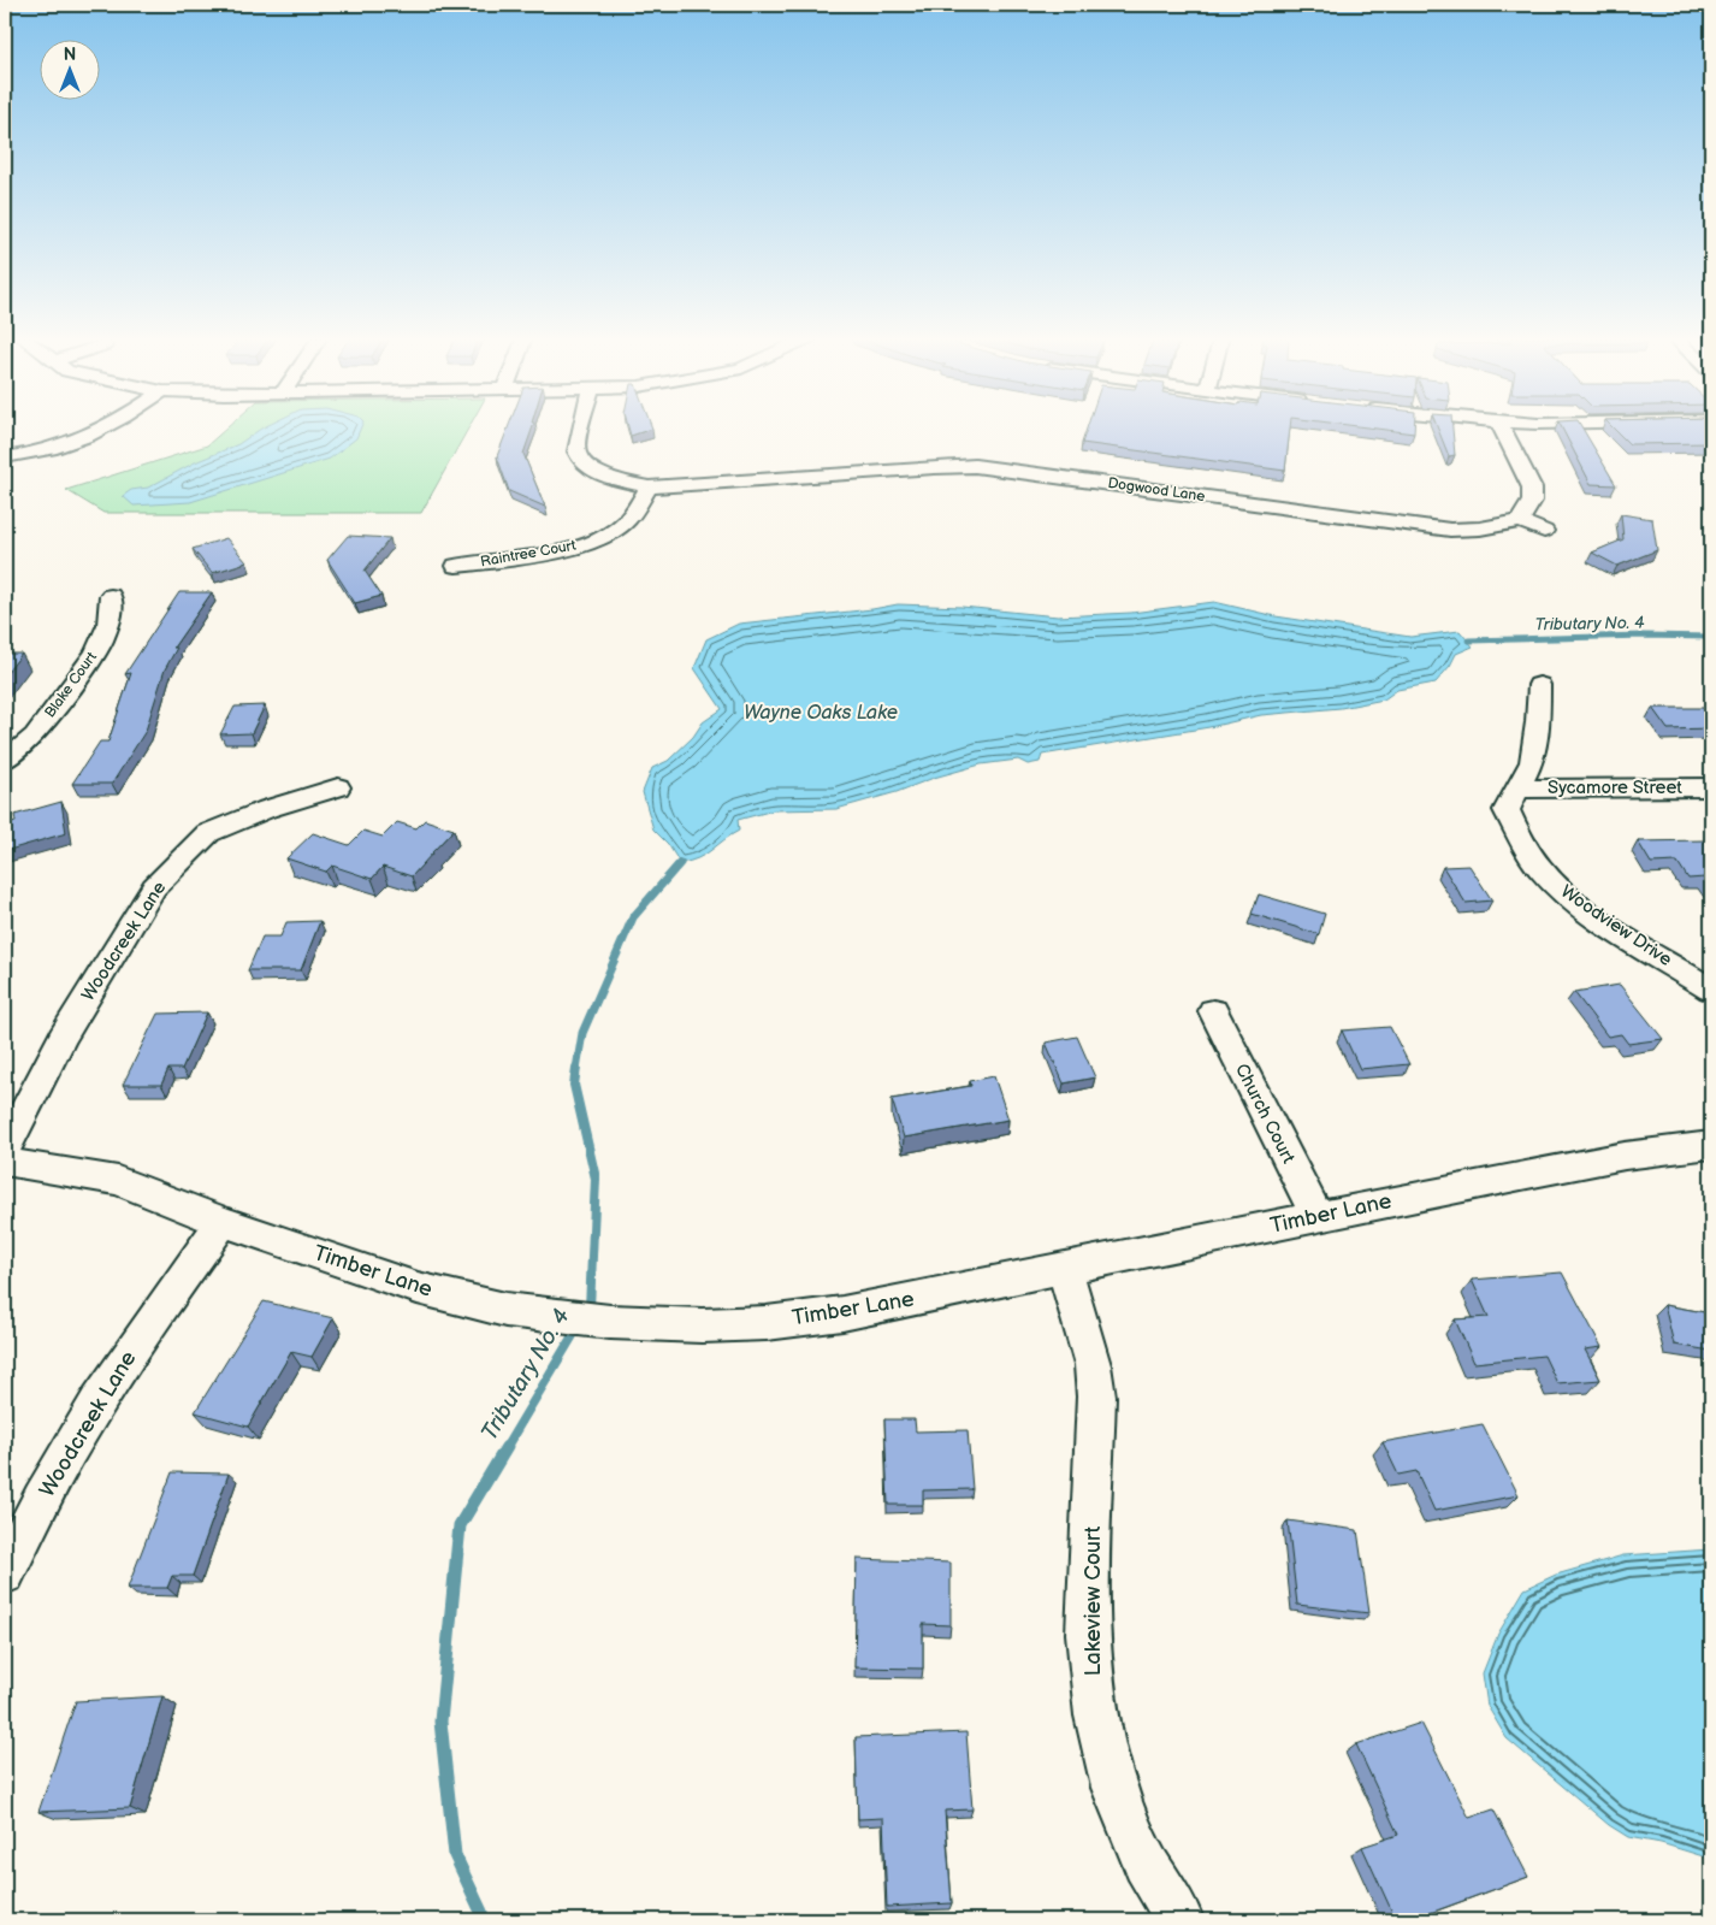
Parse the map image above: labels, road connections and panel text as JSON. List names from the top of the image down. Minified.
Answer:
{"streets":{"street":["Dogwood Lane","Raintree Court","Blake Court","Sycamore Street","Woodview Drive","Woodcreek Lane","Church Court","Timber Lane","Lakeview Court"]},"crossings":[["Dogwood Lane","Raintree Court"],["Sycamore Street","Woodview Drive"],["Woodcreek Lane","Timber Lane"],["Church Court","Timber Lane"],["Timber Lane","Lakeview Court"]],"water":["Tributary No. 4","Wayne Oaks Lake"],"north":"top"}
